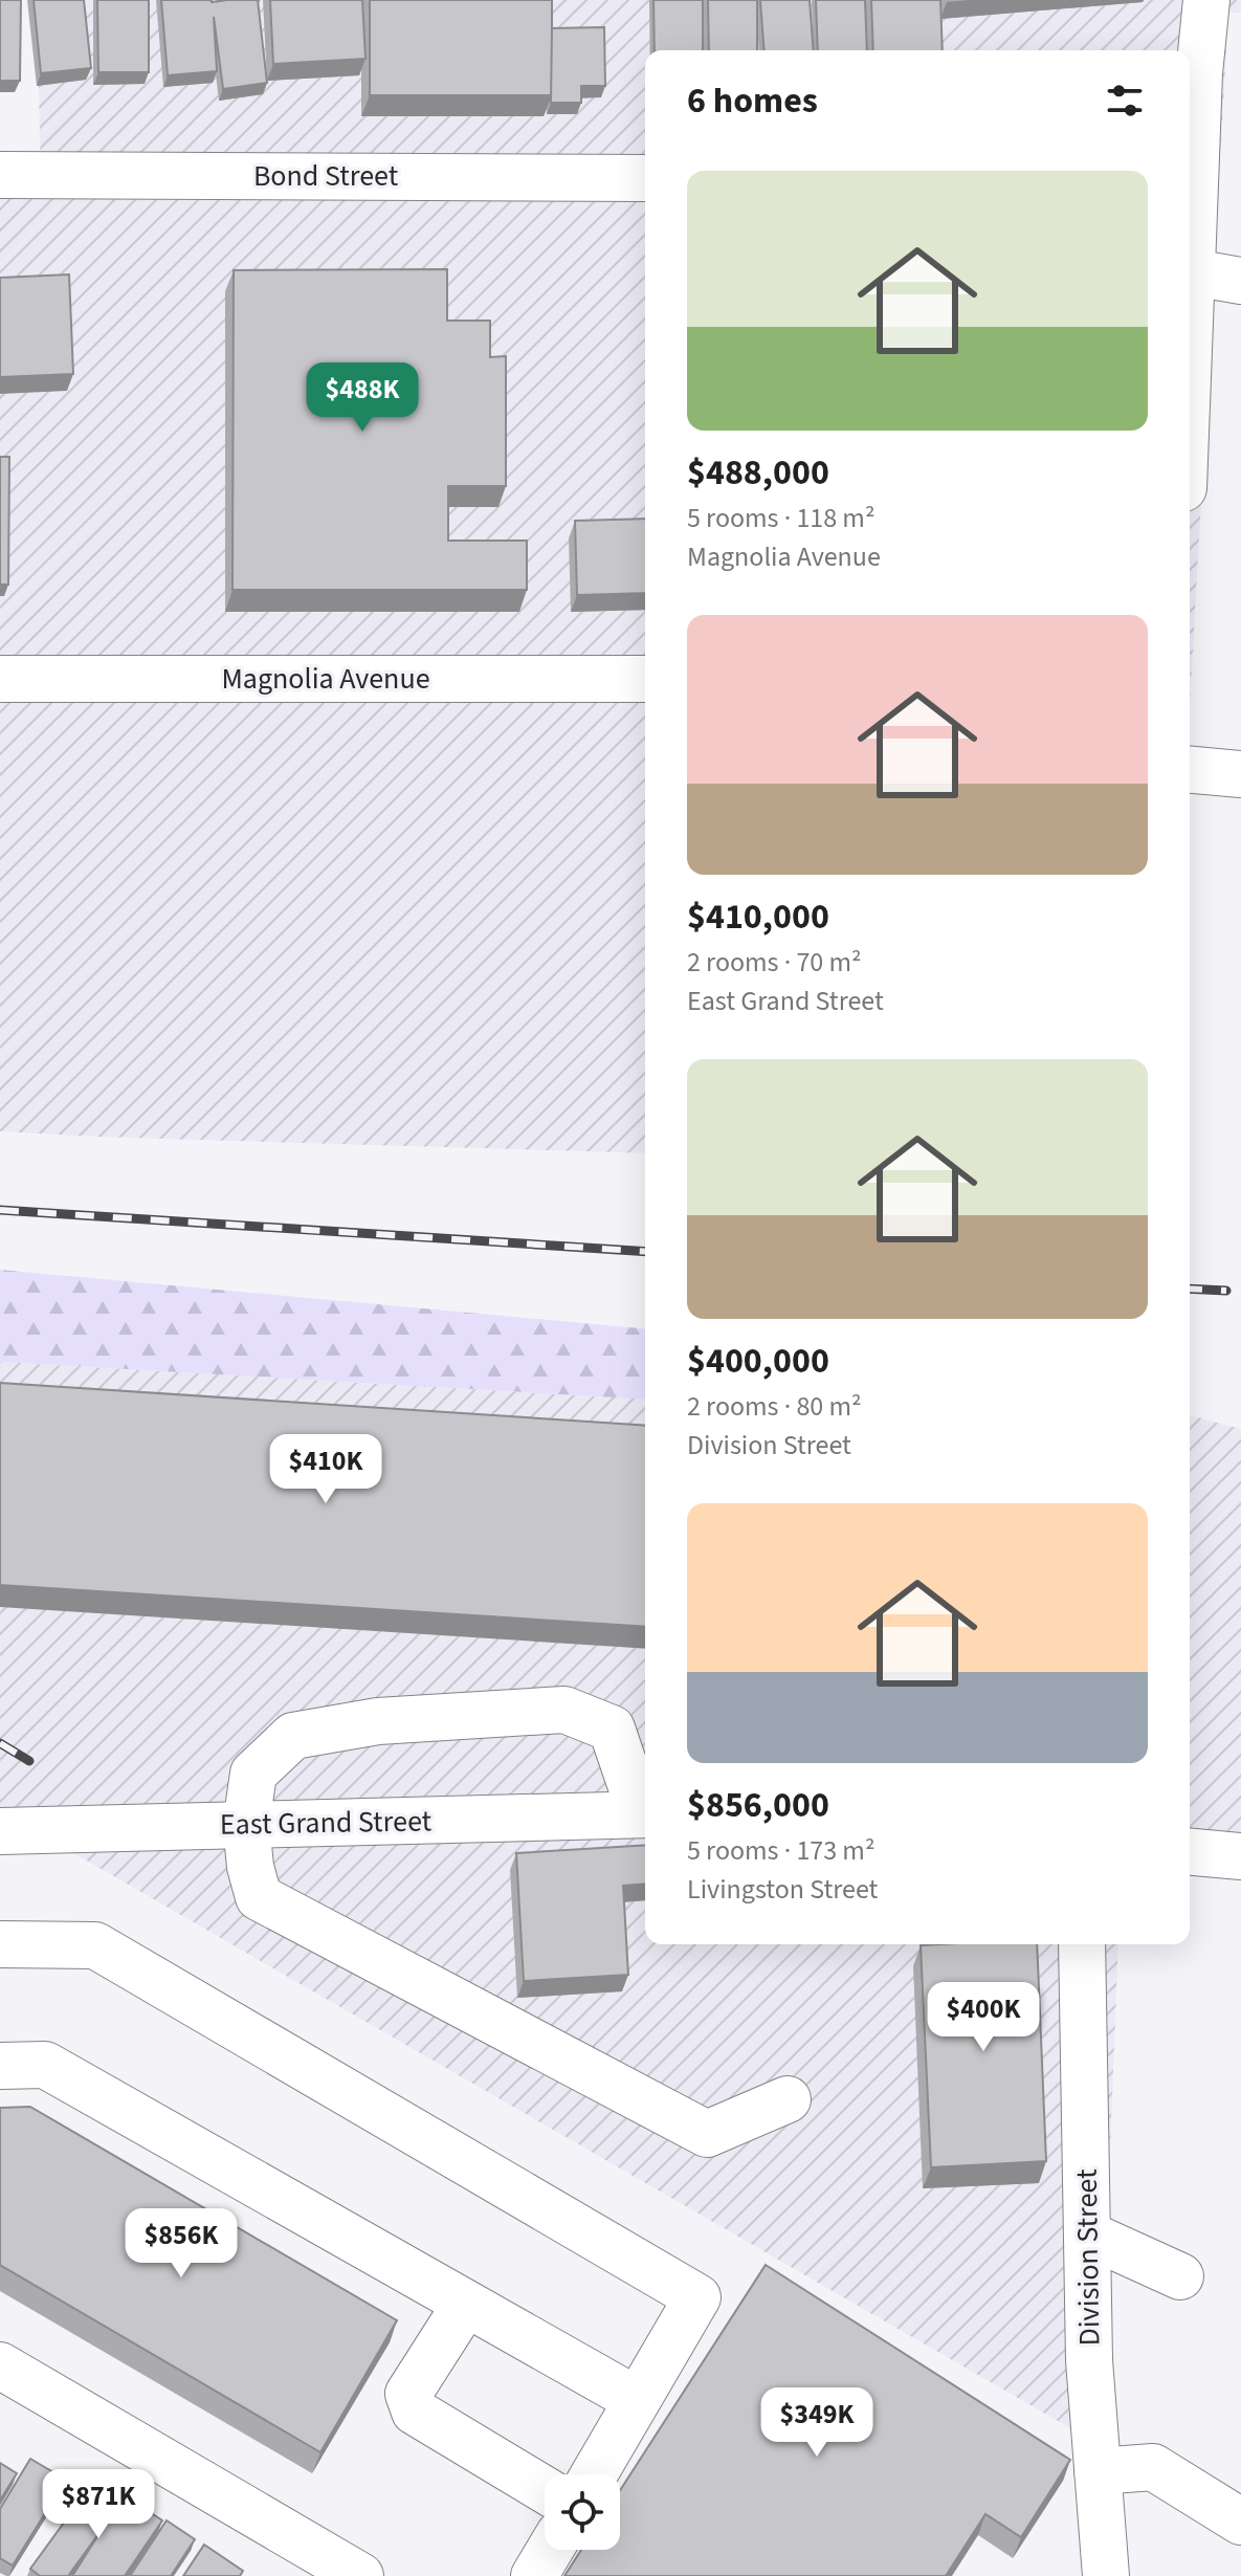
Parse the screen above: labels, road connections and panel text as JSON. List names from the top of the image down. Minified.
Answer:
{"streets":{"street":["Bond Street","Magnolia Avenue","East Grand Street","Division Street"]},"page":{"heading":"6 homes","list":[{"name":"$488,000","note":"5 rooms · 118 m² · Magnolia Avenue"},{"name":"$410,000","note":"2 rooms · 70 m² · East Grand Street"},{"name":"$400,000","note":"2 rooms · 80 m² · Division Street"},{"name":"$856,000","note":"5 rooms · 173 m² · Livingston Street"}],"price":["$488K","$410K","$400K","$856K","$349K","$871K"]}}
